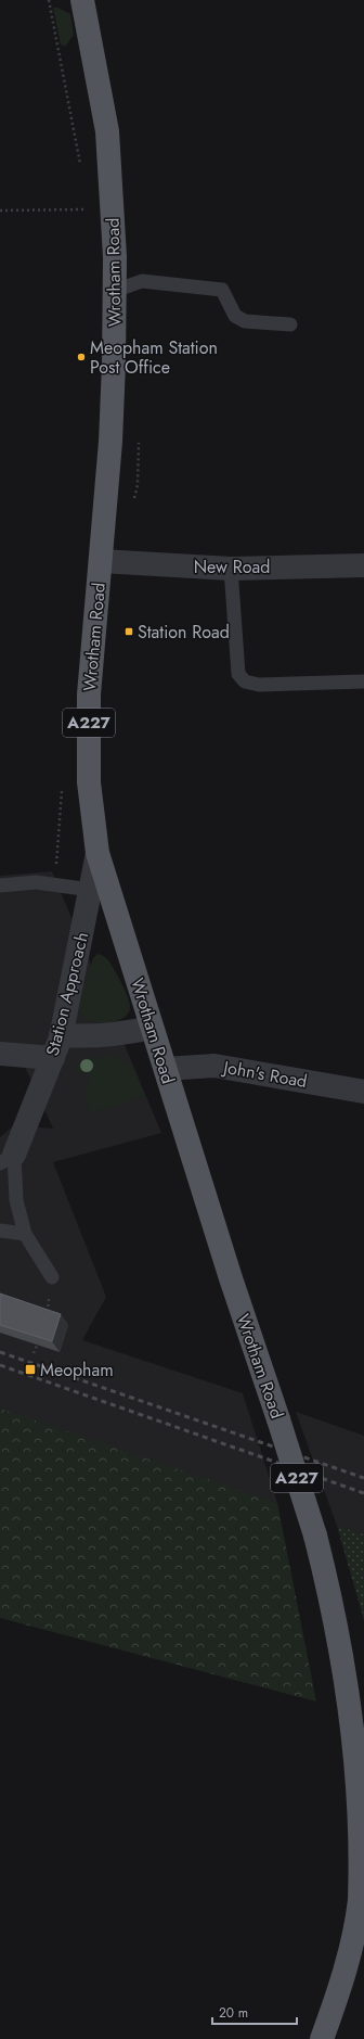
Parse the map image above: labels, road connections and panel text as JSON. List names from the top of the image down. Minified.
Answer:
{"streets":{"main road":["Wrotham Road","A227"],"street":["New Road","Station Approach","John's Road"]},"crossings":[["Wrotham Road","New Road"],["Wrotham Road","Station Approach"],["Wrotham Road","John's Road"]],"places":{"other":["Meopham Station Post Office"],"transit":["Station Road","Meopham"]},"scale_bar":"20 m"}
